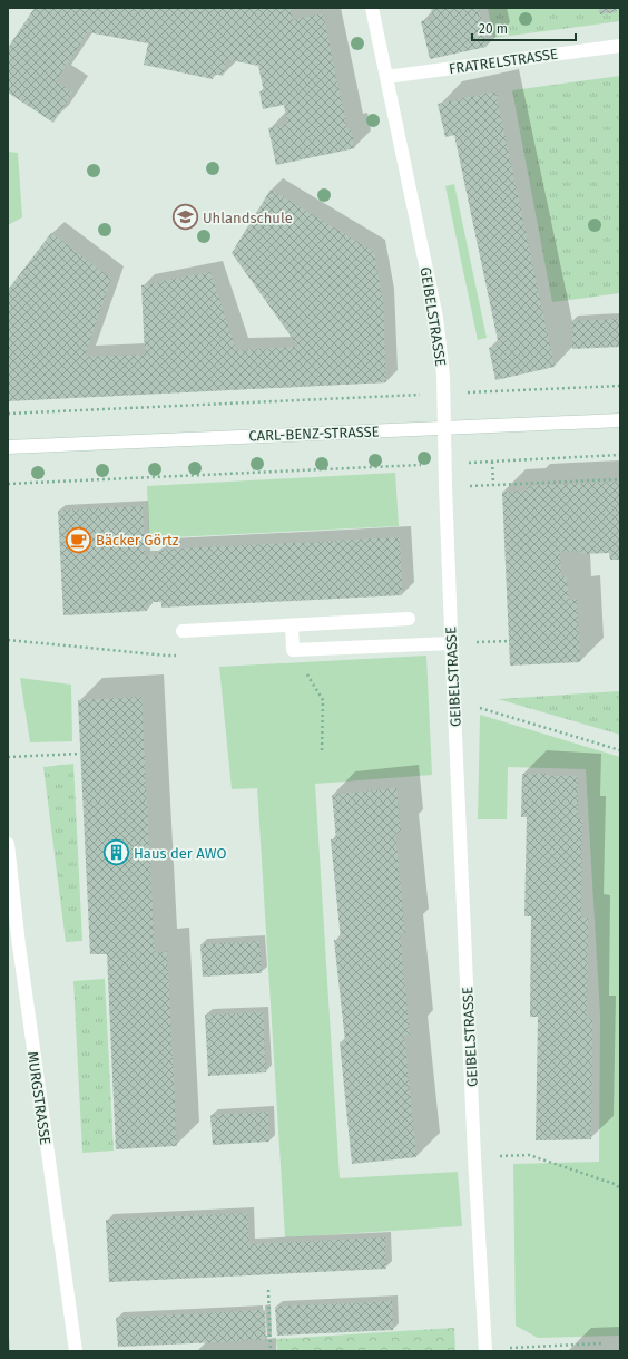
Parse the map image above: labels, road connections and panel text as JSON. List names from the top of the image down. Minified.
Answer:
{"streets":{"street":["FRATRELSTRASSE","GEIBELSTRASSE","CARL-BENZ-STRASSE","MURGSTRASSE"]},"crossings":[["FRATRELSTRASSE","GEIBELSTRASSE"],["GEIBELSTRASSE","CARL-BENZ-STRASSE"]],"places":{"school or university":["Uhlandschule"],"cafe":["Bäcker Görtz"],"building":["Haus der AWO"]},"scale_bar":"20 m"}
